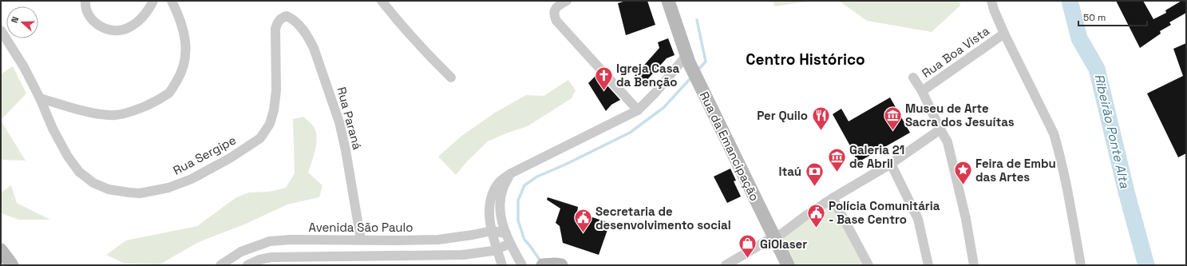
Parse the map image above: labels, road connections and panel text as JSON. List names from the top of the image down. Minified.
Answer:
{"streets":{"street":["Rua Boa Vista","Rua Paraná","Rua da Emancipação","Rua Sergipe","Avenida São Paulo"]},"crossings":[["Rua Paraná","Rua Sergipe"],["Rua Paraná","Avenida São Paulo"]],"districts":["Centro Histórico"],"water":["Ribeirão Ponte Alta"],"places":{"church":["Igreja Casa da Benção"],"restaurant":["Per Quilo"],"museum":["Museu de Arte Sacra dos Jesuítas","Galeria 21 de Abril"],"place":["Feira de Embu das Artes"],"bank":["Itaú"],"public building":["Polícia Comunitária - Base Centro","Secretaria de desenvolvimento social"],"shop":["GiOlaser"]},"scale_bar":"50 m","north":"left"}
